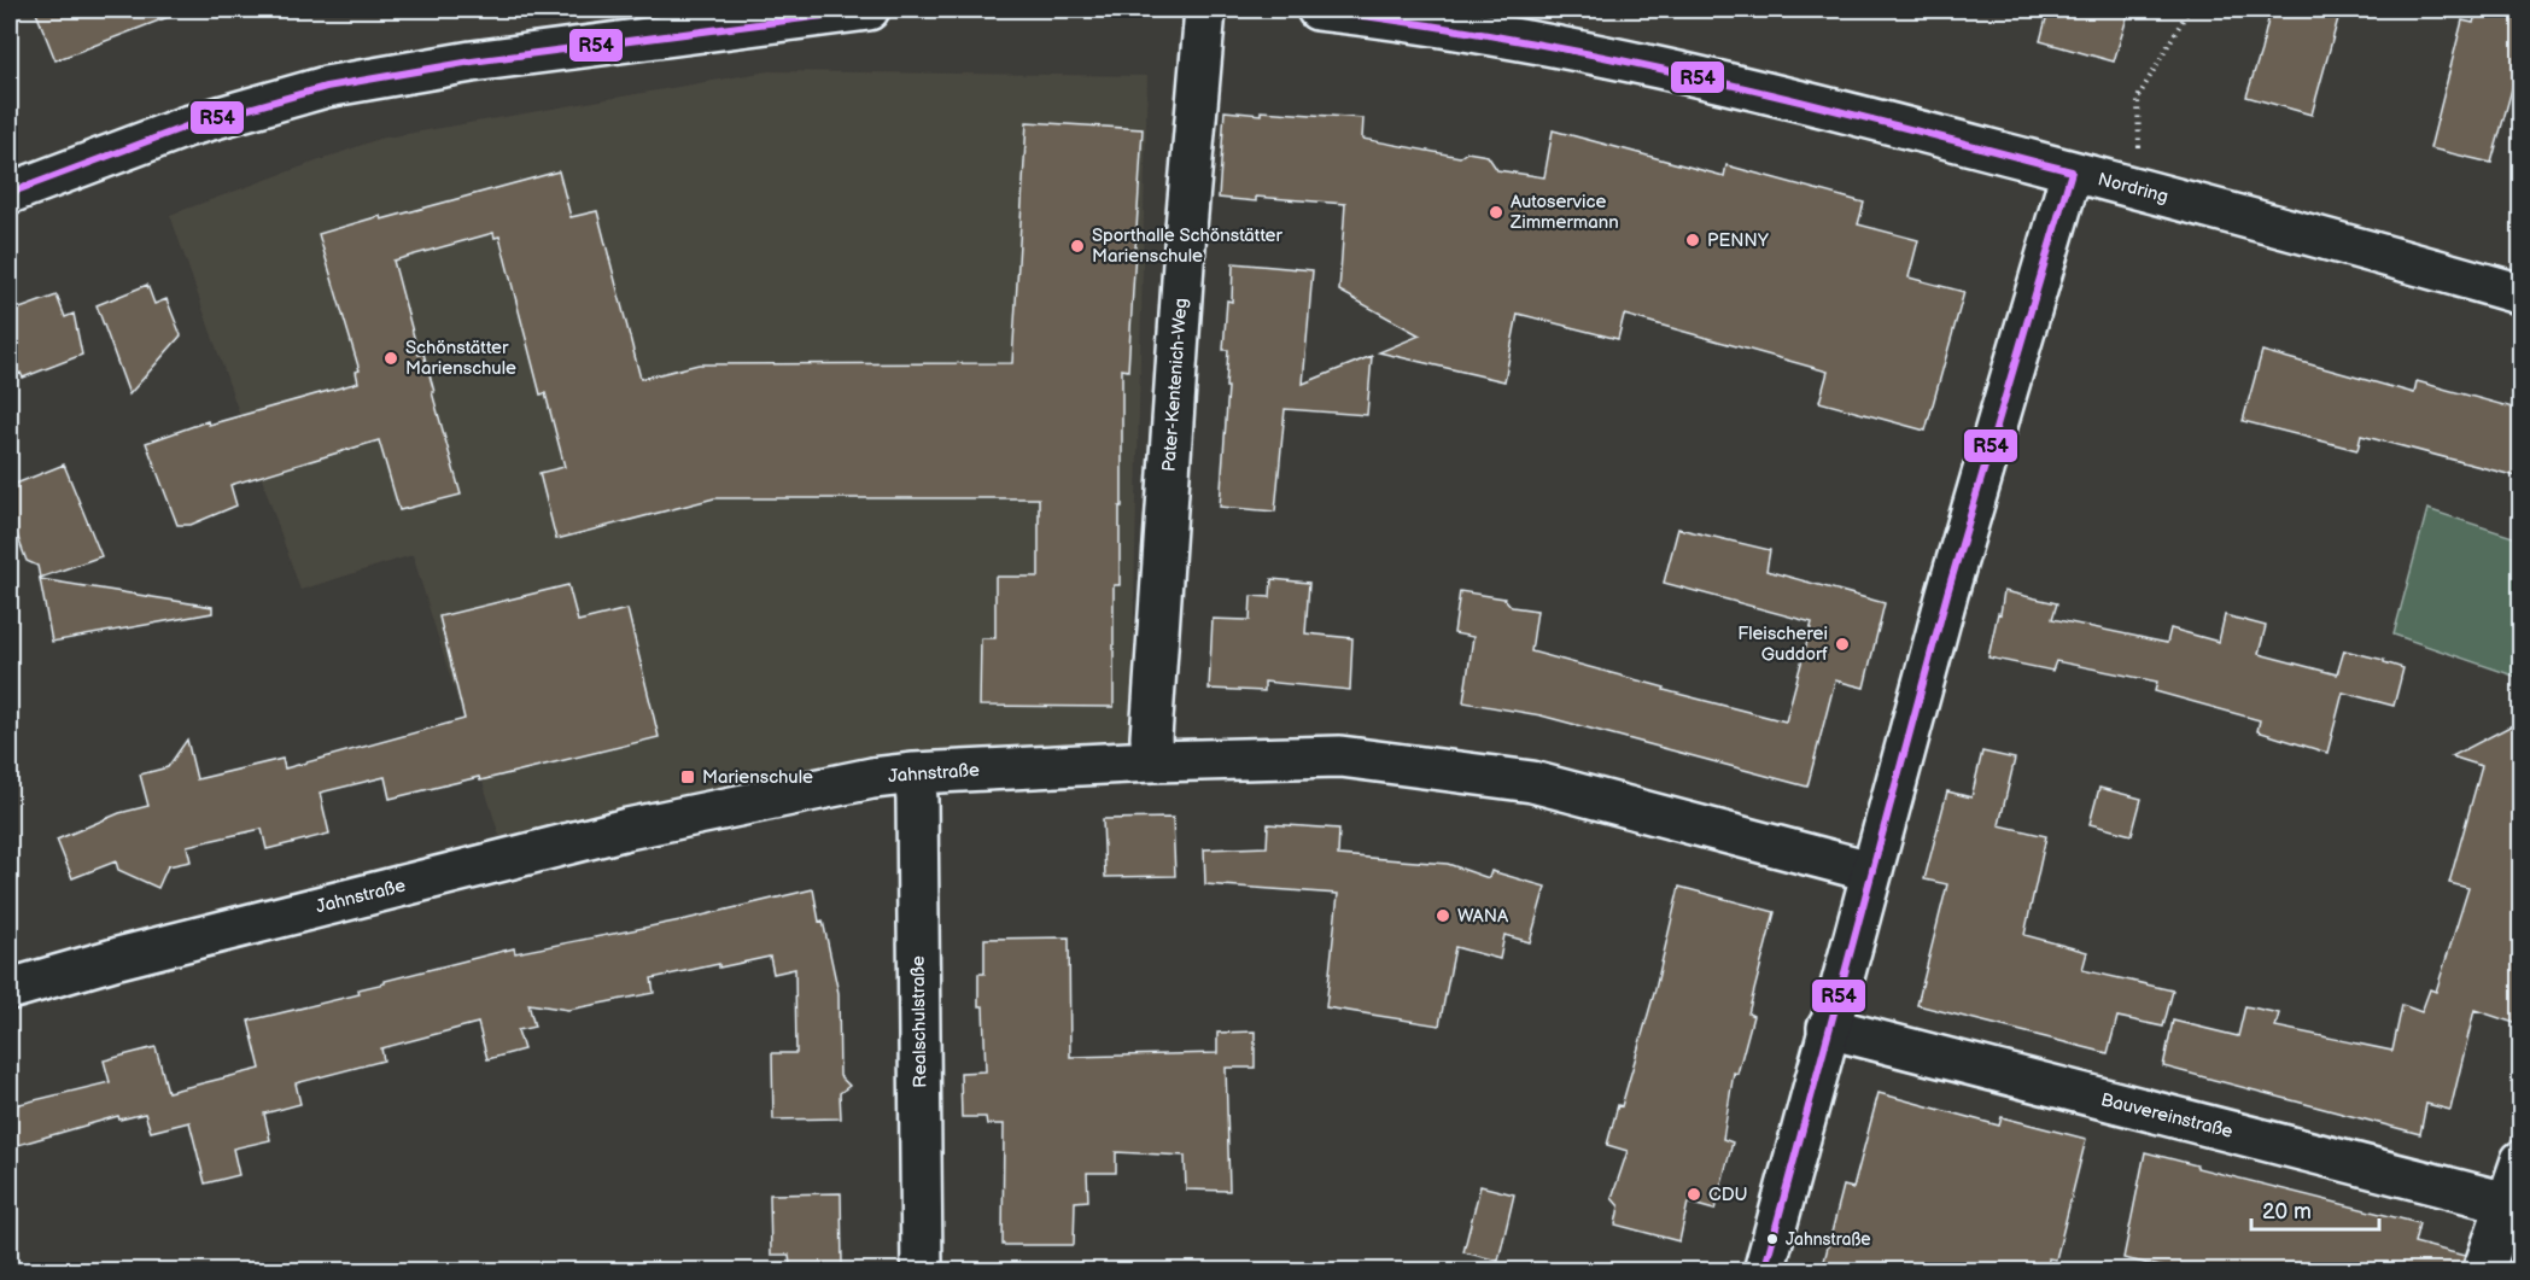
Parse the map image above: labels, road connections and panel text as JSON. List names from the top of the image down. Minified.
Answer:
{"streets":{"street":["Nordring","Pater-Kentenich-Weg","Jahnstraße","Realschulstraße","Bauvereinstraße"]},"crossings":[["Pater-Kentenich-Weg","Jahnstraße"],["Jahnstraße","Realschulstraße"]],"places":{"other":["Autoservice Zimmermann","PENNY","Sporthalle Schönstätter Marienschule","Schönstätter Marienschule","Fleischerei Guddorf","WANA","CDU","Jahnstraße"],"transit":["Marienschule"]},"lines":["transit line R54"],"scale_bar":"20 m"}
